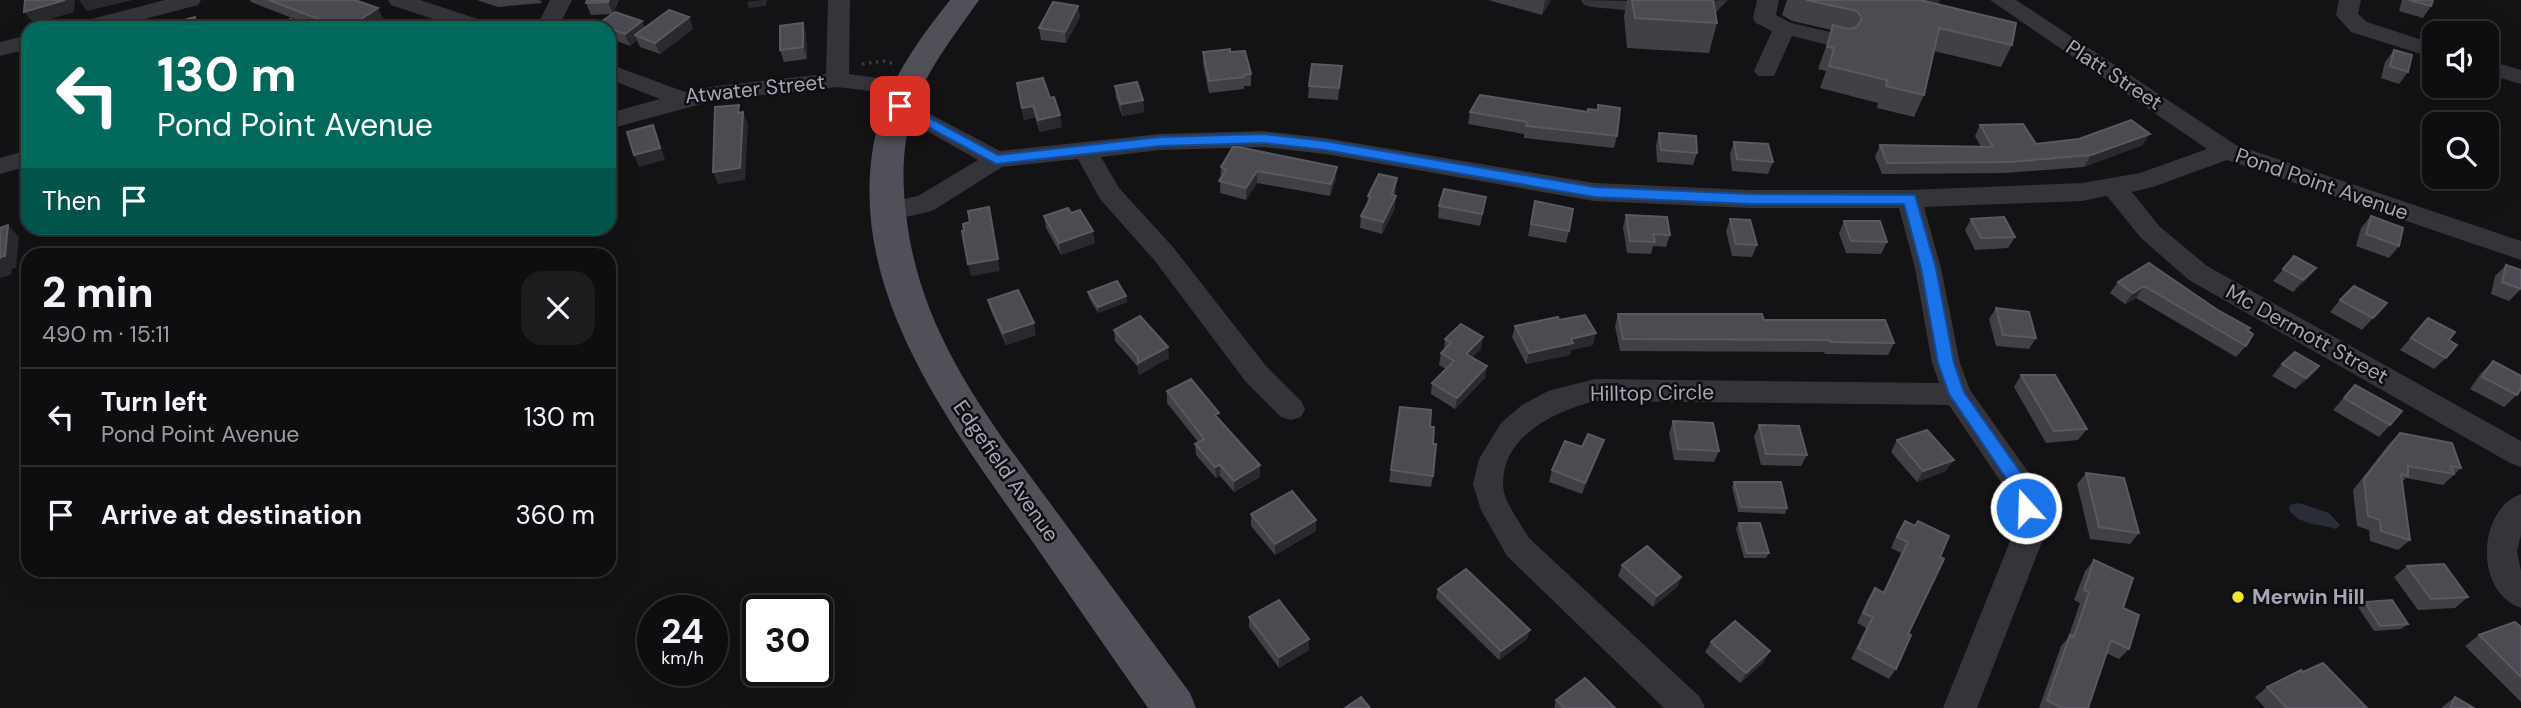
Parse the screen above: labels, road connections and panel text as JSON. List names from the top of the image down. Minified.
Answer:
{"streets":{"main road":["Edgefield Avenue"],"street":["Platt Street","Atwater Street","Pond Point Avenue","Mc Dermott Street","Hilltop Circle"]},"crossings":[["Platt Street","Pond Point Avenue"],["Pond Point Avenue","Mc Dermott Street"],["Pond Point Avenue","Edgefield Avenue"]],"places":["Merwin Hill"],"page":{"turn":["130 m","Pond Point Avenue"],"then":"Then","heading":["2 min","490 m · 15:11"],"list":[{"name":"Turn left","note":"Pond Point Avenue","value":"130 m"},{"name":"Arrive at destination","value":"360 m"}],"speed":"24 km/h","limit":"30"}}
